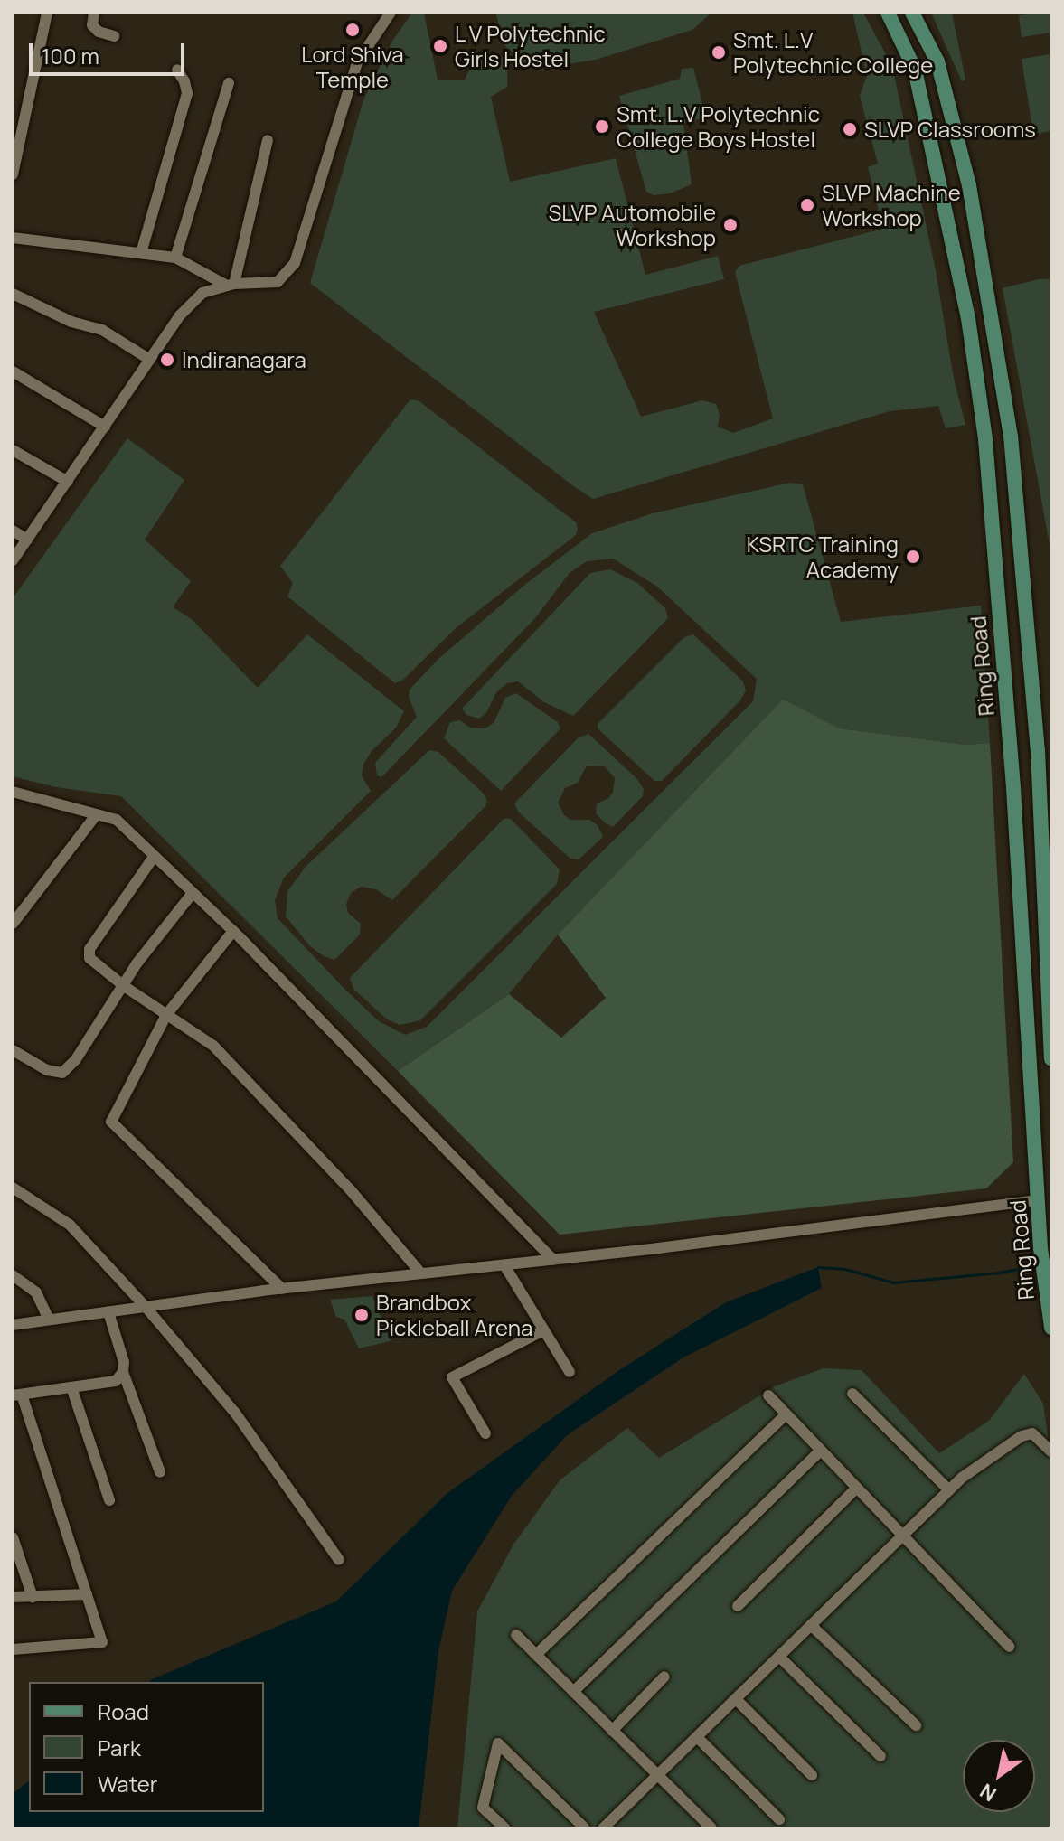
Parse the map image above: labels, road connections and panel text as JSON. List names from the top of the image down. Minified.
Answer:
{"streets":{"main road":["Ring Road"]},"places":["Lord Shiva Temple","L V Polytechnic Girls Hostel","Smt. L.V Polytechnic College","Smt. L.V Polytechnic College Boys Hostel","SLVP Classrooms","SLVP Machine Workshop","SLVP Automobile Workshop","Indiranagara","KSRTC Training Academy","Brandbox Pickleball Arena"],"legend":["Road","Park","Water"],"scale_bar":"100 m","north":"bottom left"}
